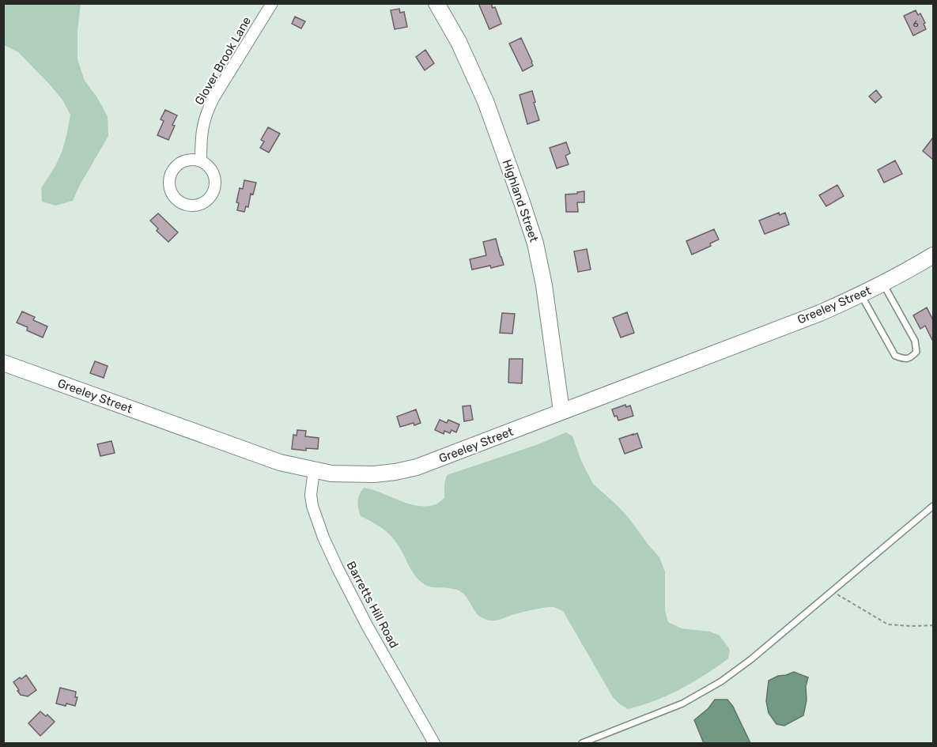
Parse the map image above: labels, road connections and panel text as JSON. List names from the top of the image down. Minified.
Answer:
{"streets":{"street":["Glover Brook Lane","Highland Street","Greeley Street","Barretts Hill Road"]},"crossings":[["Highland Street","Greeley Street"],["Greeley Street","Barretts Hill Road"]],"house_numbers":["6"]}
